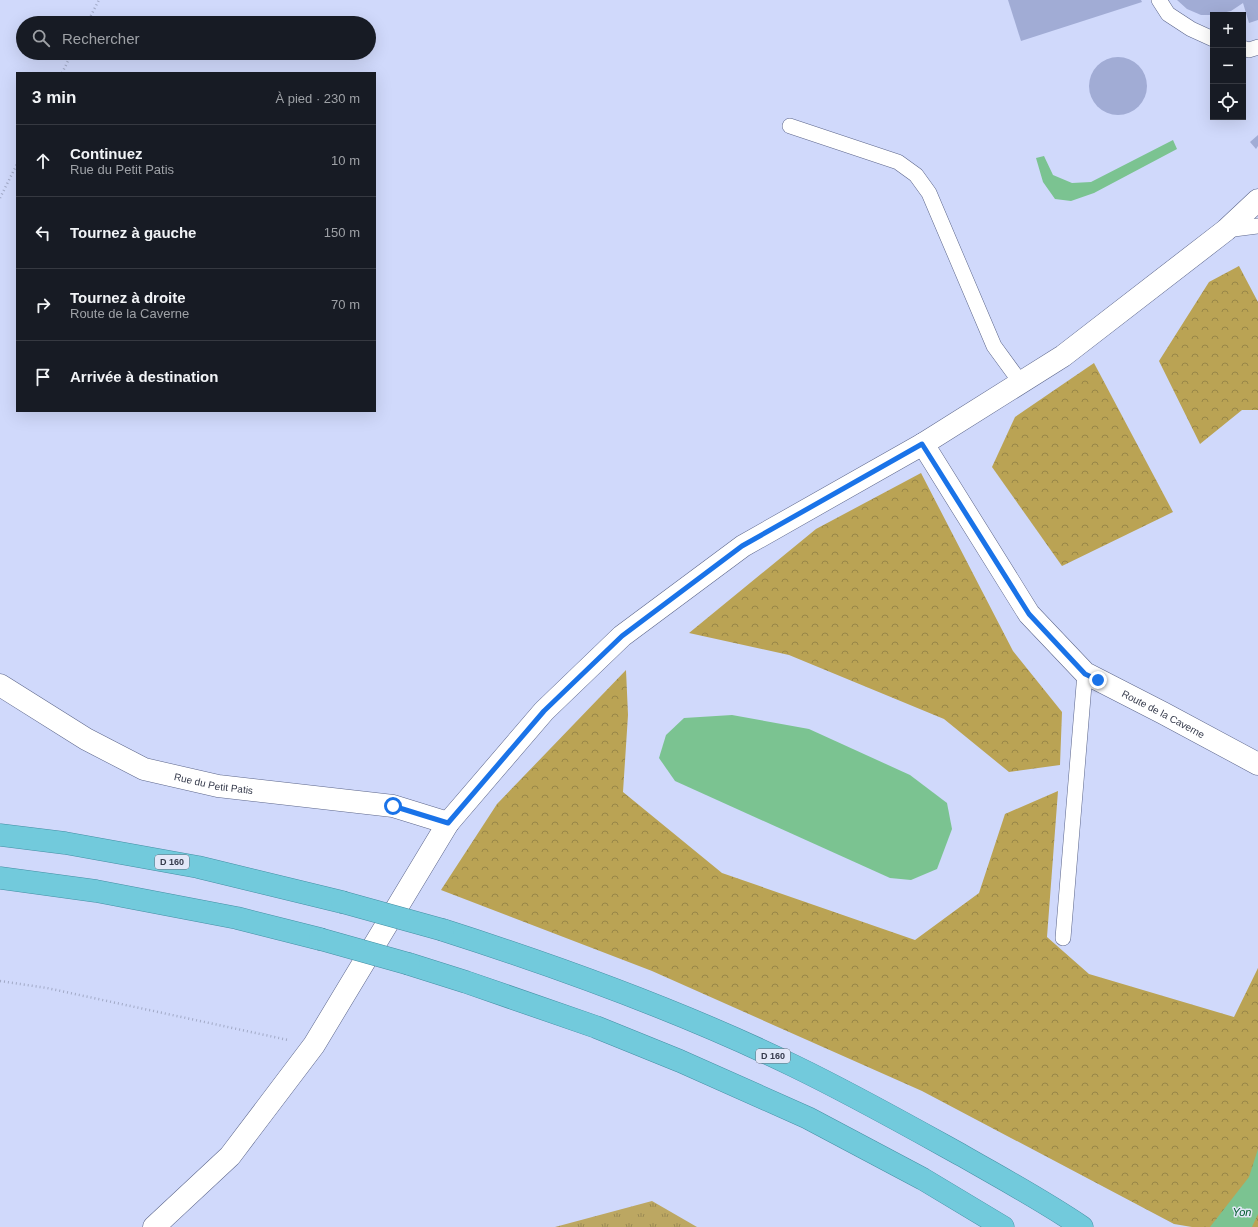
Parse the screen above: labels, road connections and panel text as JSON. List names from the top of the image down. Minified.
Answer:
{"streets":{"highway":["D 160"],"street":["Route de la Caverne","Rue du Petit Patis"]},"water":["Yon"],"page":{"map_buttons":["+","−"],"search":"Rechercher","heading":["3 min","À pied · 230 m"],"list":[["Continuez","Rue du Petit Patis","10 m"],["Tournez à gauche","150 m"],["Tournez à droite","Route de la Caverne","70 m"],"Arrivée à destination"]}}
